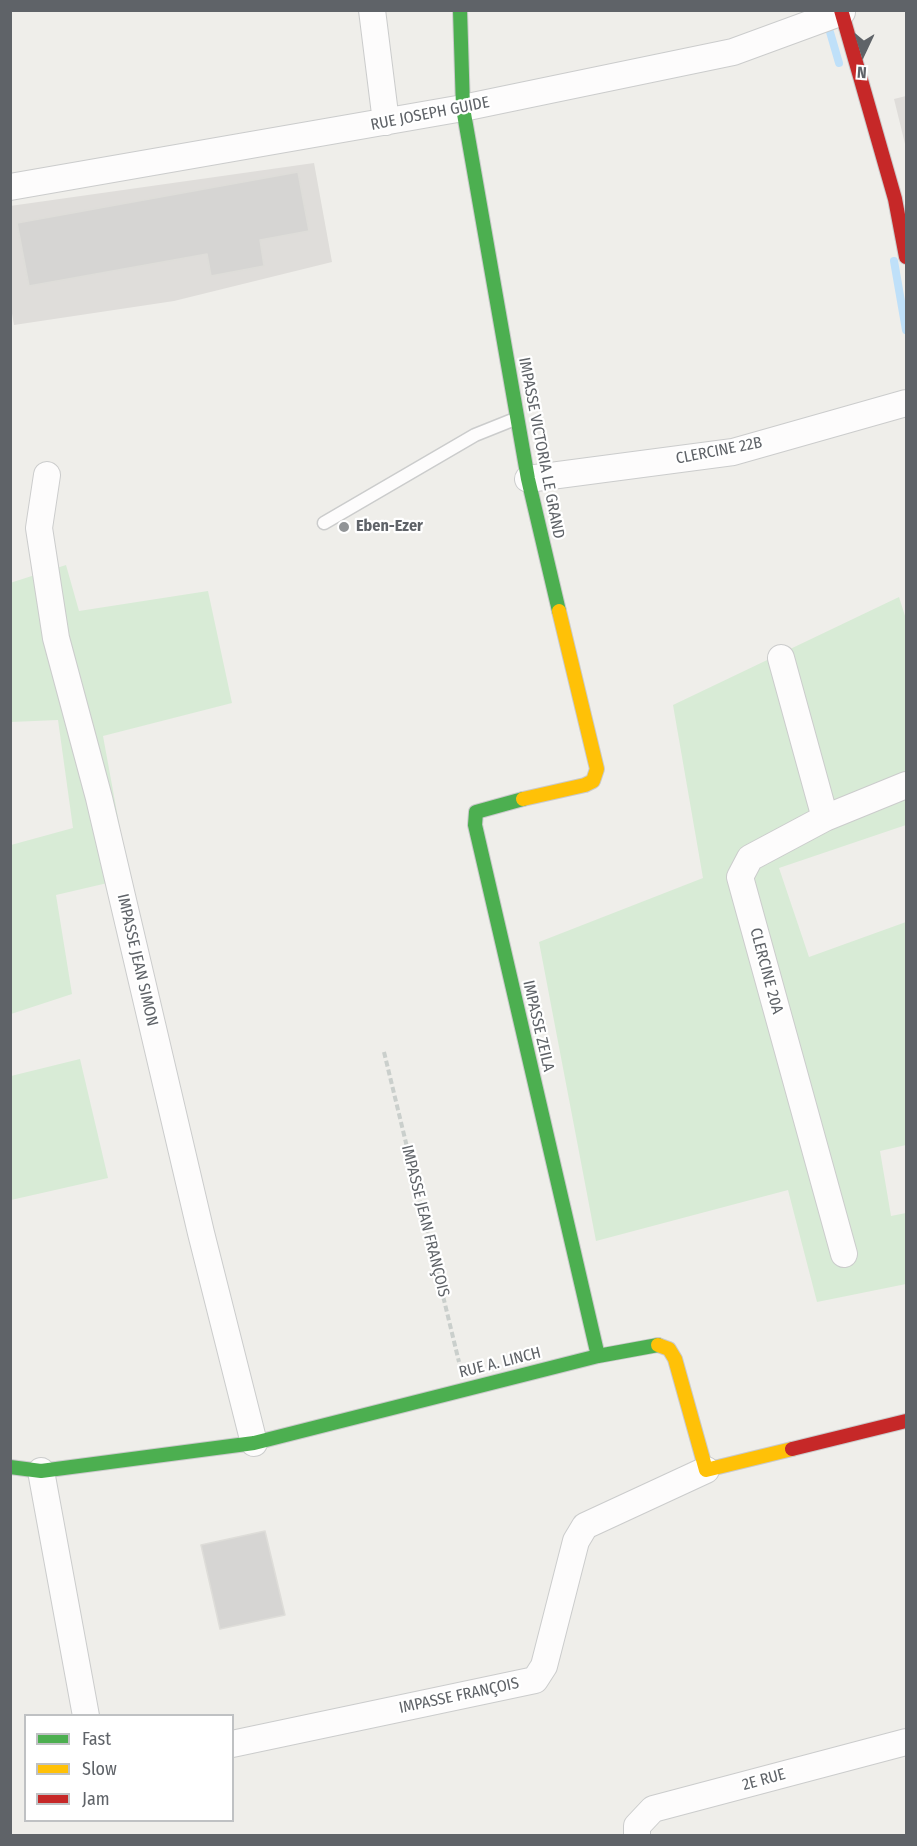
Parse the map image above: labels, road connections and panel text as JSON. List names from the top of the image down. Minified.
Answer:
{"streets":{"street":["RUE JOSEPH GUIDE","IMPASSE VICTORIA LE GRAND","CLERCINE 22B","IMPASSE JEAN SIMON","CLERCINE 20A","IMPASSE ZEILA","RUE A. LINCH","IMPASSE FRANÇOIS","2E RUE"],"path":["IMPASSE JEAN FRANÇOIS"]},"crossings":[["RUE JOSEPH GUIDE","IMPASSE VICTORIA LE GRAND"],["IMPASSE VICTORIA LE GRAND","CLERCINE 22B"],["IMPASSE VICTORIA LE GRAND","IMPASSE ZEILA"],["IMPASSE JEAN SIMON","RUE A. LINCH"],["IMPASSE ZEILA","RUE A. LINCH"],["IMPASSE JEAN FRANÇOIS","RUE A. LINCH"],["RUE A. LINCH","IMPASSE FRANÇOIS"]],"places":["Eben-Ezer"],"legend":["Fast","Slow","Jam"],"north":"bottom"}
